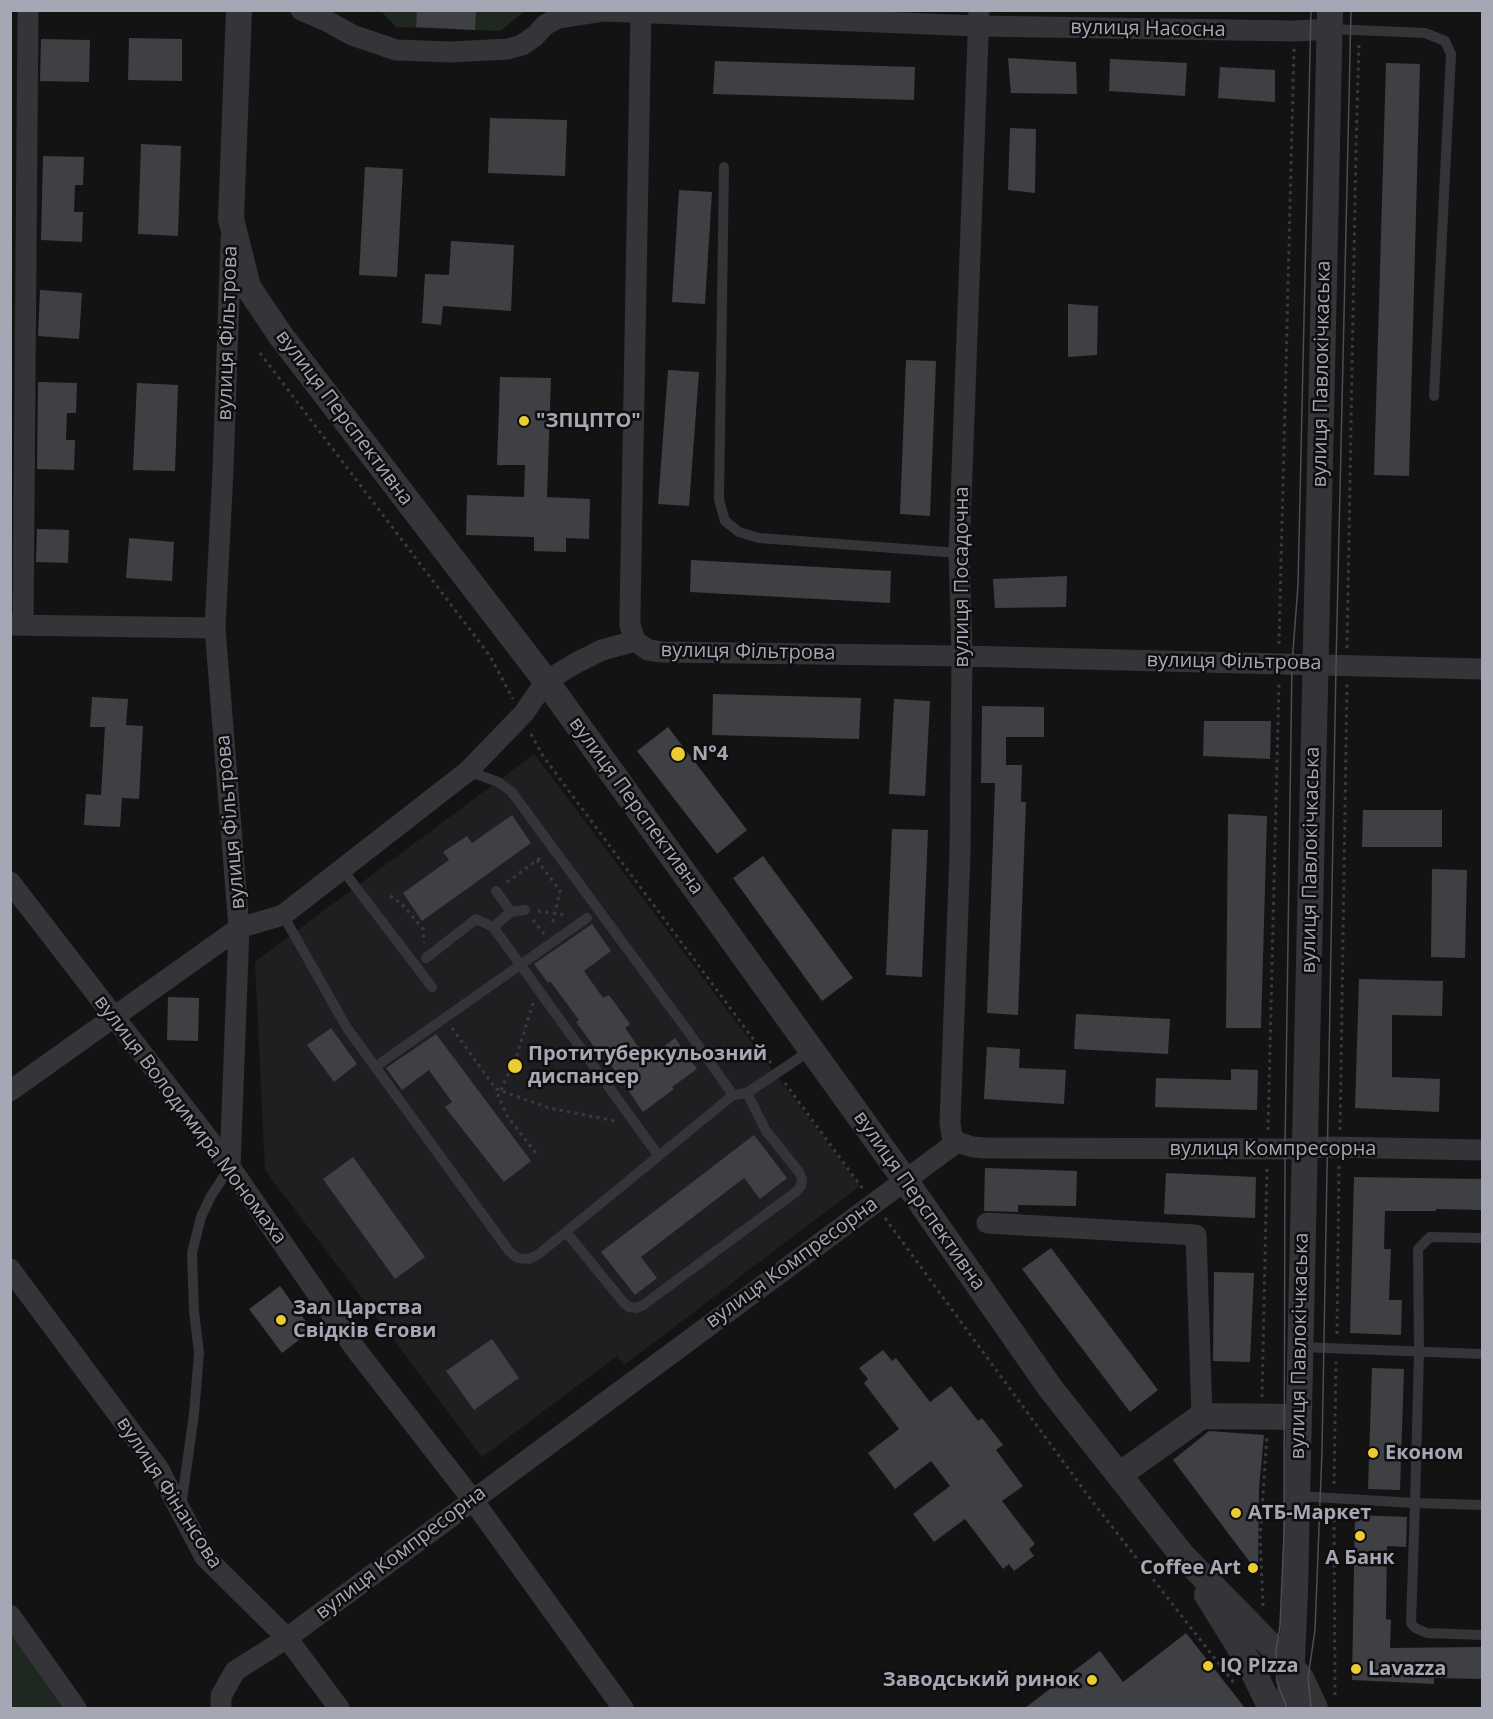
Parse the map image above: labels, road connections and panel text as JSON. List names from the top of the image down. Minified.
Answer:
{"streets":{"street":["вулиця Насосна","вулиця Фільтрова","вулиця Павлокічкаська","вулиця Перспективна","вулиця Посадочна","вулиця Володимира Мономаха","вулиця Компресорна","вулиця Фінансова"]},"crossings":[["вулиця Насосна","вулиця Павлокічкаська"],["вулиця Насосна","вулиця Посадочна"],["вулиця Фільтрова","вулиця Павлокічкаська"],["вулиця Фільтрова","вулиця Перспективна"],["вулиця Фільтрова","вулиця Посадочна"],["вулиця Павлокічкаська","вулиця Перспективна"],["вулиця Павлокічкаська","вулиця Компресорна"],["вулиця Перспективна","вулиця Компресорна"],["вулиця Посадочна","вулиця Компресорна"],["вулиця Володимира Мономаха","вулиця Компресорна"],["вулиця Компресорна","вулиця Фінансова"]],"places":["\"ЗПЦПТО\"","N°4","Протитуберкульозний диспансер","Зал Царства Свідків Єгови","Економ","АТБ-Маркет","А Банк","Coffee Art","IQ PIzza","Lavazza","Заводський ринок"]}
